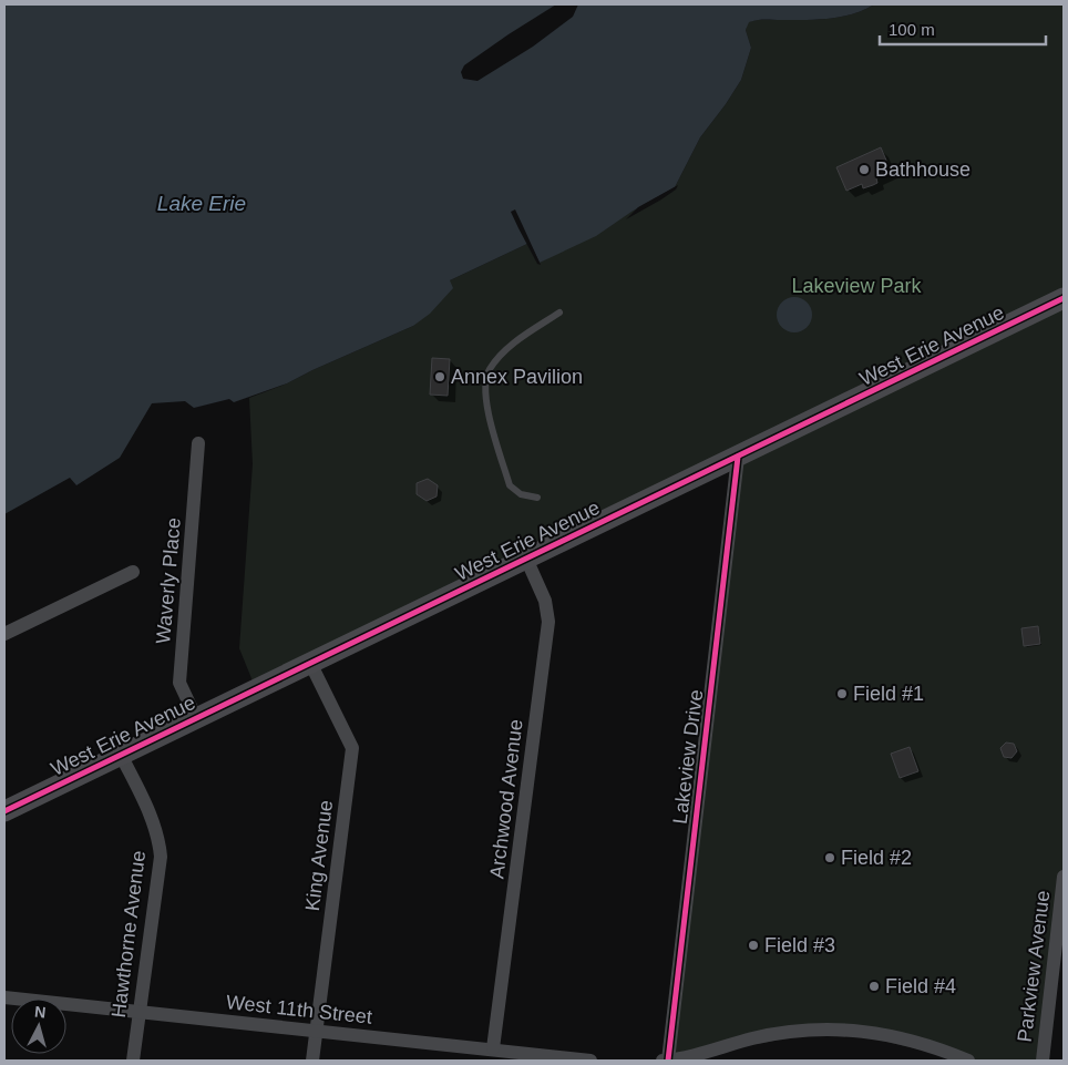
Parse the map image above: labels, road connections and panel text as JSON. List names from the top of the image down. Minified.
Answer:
{"streets":{"main road":["West Erie Avenue"],"street":["Waverly Place","Lakeview Drive","Archwood Avenue","King Avenue","Hawthorne Avenue","Parkview Avenue","West 11th Street"]},"crossings":[["West Erie Avenue","Waverly Place"],["West Erie Avenue","Lakeview Drive"],["West Erie Avenue","Archwood Avenue"],["West Erie Avenue","King Avenue"],["West Erie Avenue","Hawthorne Avenue"],["Archwood Avenue","West 11th Street"],["King Avenue","West 11th Street"],["Hawthorne Avenue","West 11th Street"]],"water":["Lake Erie"],"parks":["Lakeview Park"],"places":["Bathhouse","Annex Pavilion","Field #1","Field #2","Field #3","Field #4"],"scale_bar":"100 m","north":"top"}
